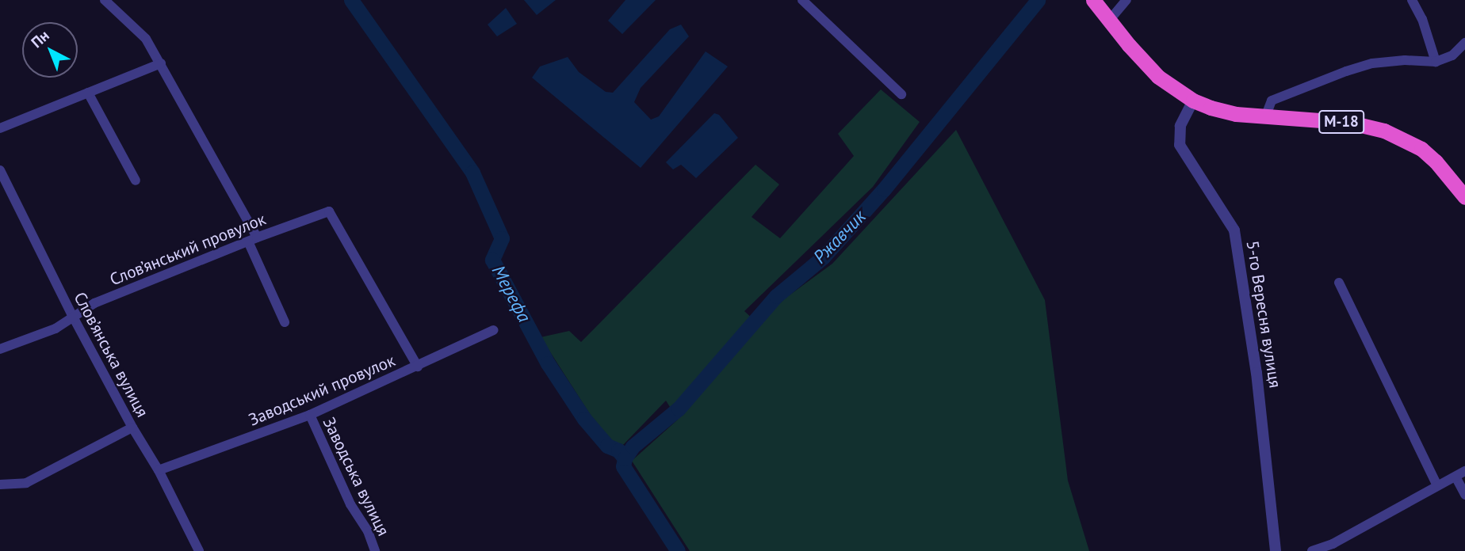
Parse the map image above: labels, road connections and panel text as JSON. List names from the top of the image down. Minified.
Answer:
{"streets":{"highway":["М-18"],"street":["Слов’янський провулок","5-го Вересня вулиця","Слов’янська вулиця","Заводський провулок","Заводська вулиця"]},"crossings":[["М-18","5-го Вересня вулиця"],["Слов’янський провулок","Слов’янська вулиця"],["Слов’янський провулок","Заводський провулок"],["Слов’янська вулиця","Заводський провулок"],["Заводський провулок","Заводська вулиця"]],"water":["Ржавчик","Мерефа"],"north":"top left"}
